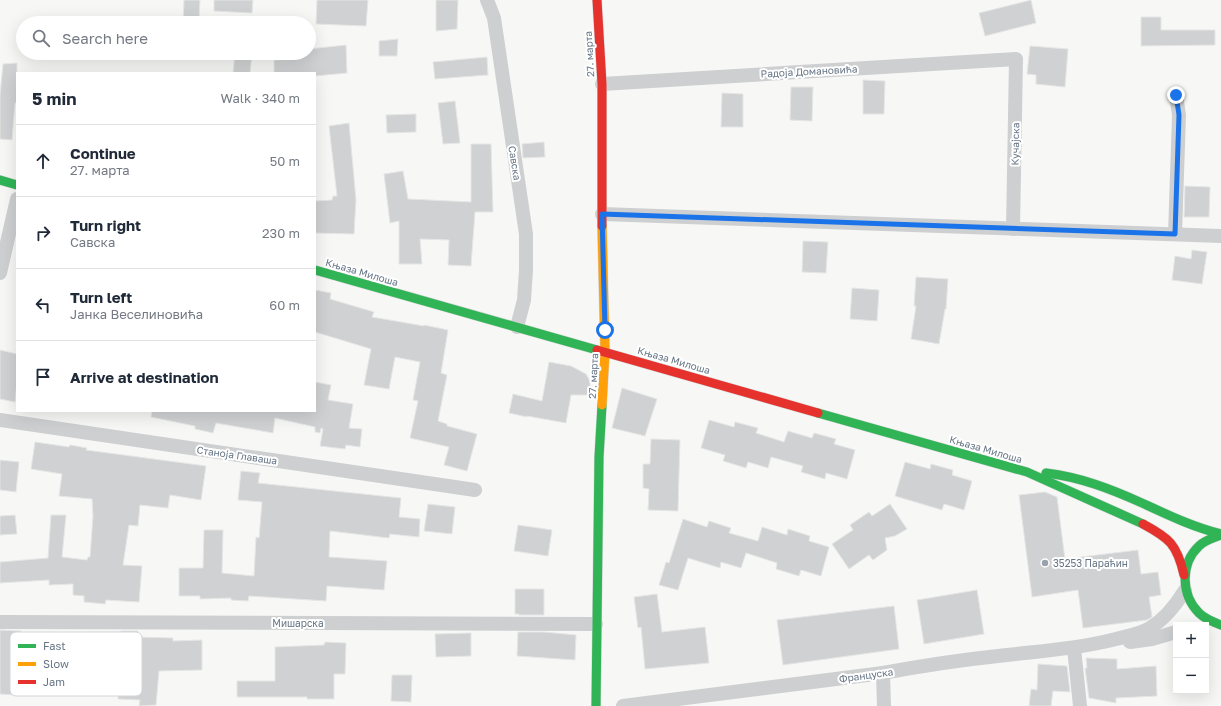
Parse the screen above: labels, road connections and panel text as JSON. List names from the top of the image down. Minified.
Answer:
{"streets":{"main road":["27. марта","Књаза Милоша"],"street":["Радоја Домановића","Кучајска","Савска","Станоја Главаша","Мишарска","Француска"]},"crossings":[["27. марта","Радоја Домановића"],["27. марта","Књаза Милоша"],["27. марта","Мишарска"],["Радоја Домановића","Кучајска"],["Савска","Књаза Милоша"]],"places":["35253 Параћин"],"legend":["Fast","Slow","Jam"],"page":{"search":"Search here","heading":["5 min","Walk · 340 m"],"list":[["Continue","27. марта","50 m"],["Turn right","Савска","230 m"],["Turn left","Јанка Веселиновића","60 m"],"Arrive at destination"],"map_buttons":["+","−"]}}
